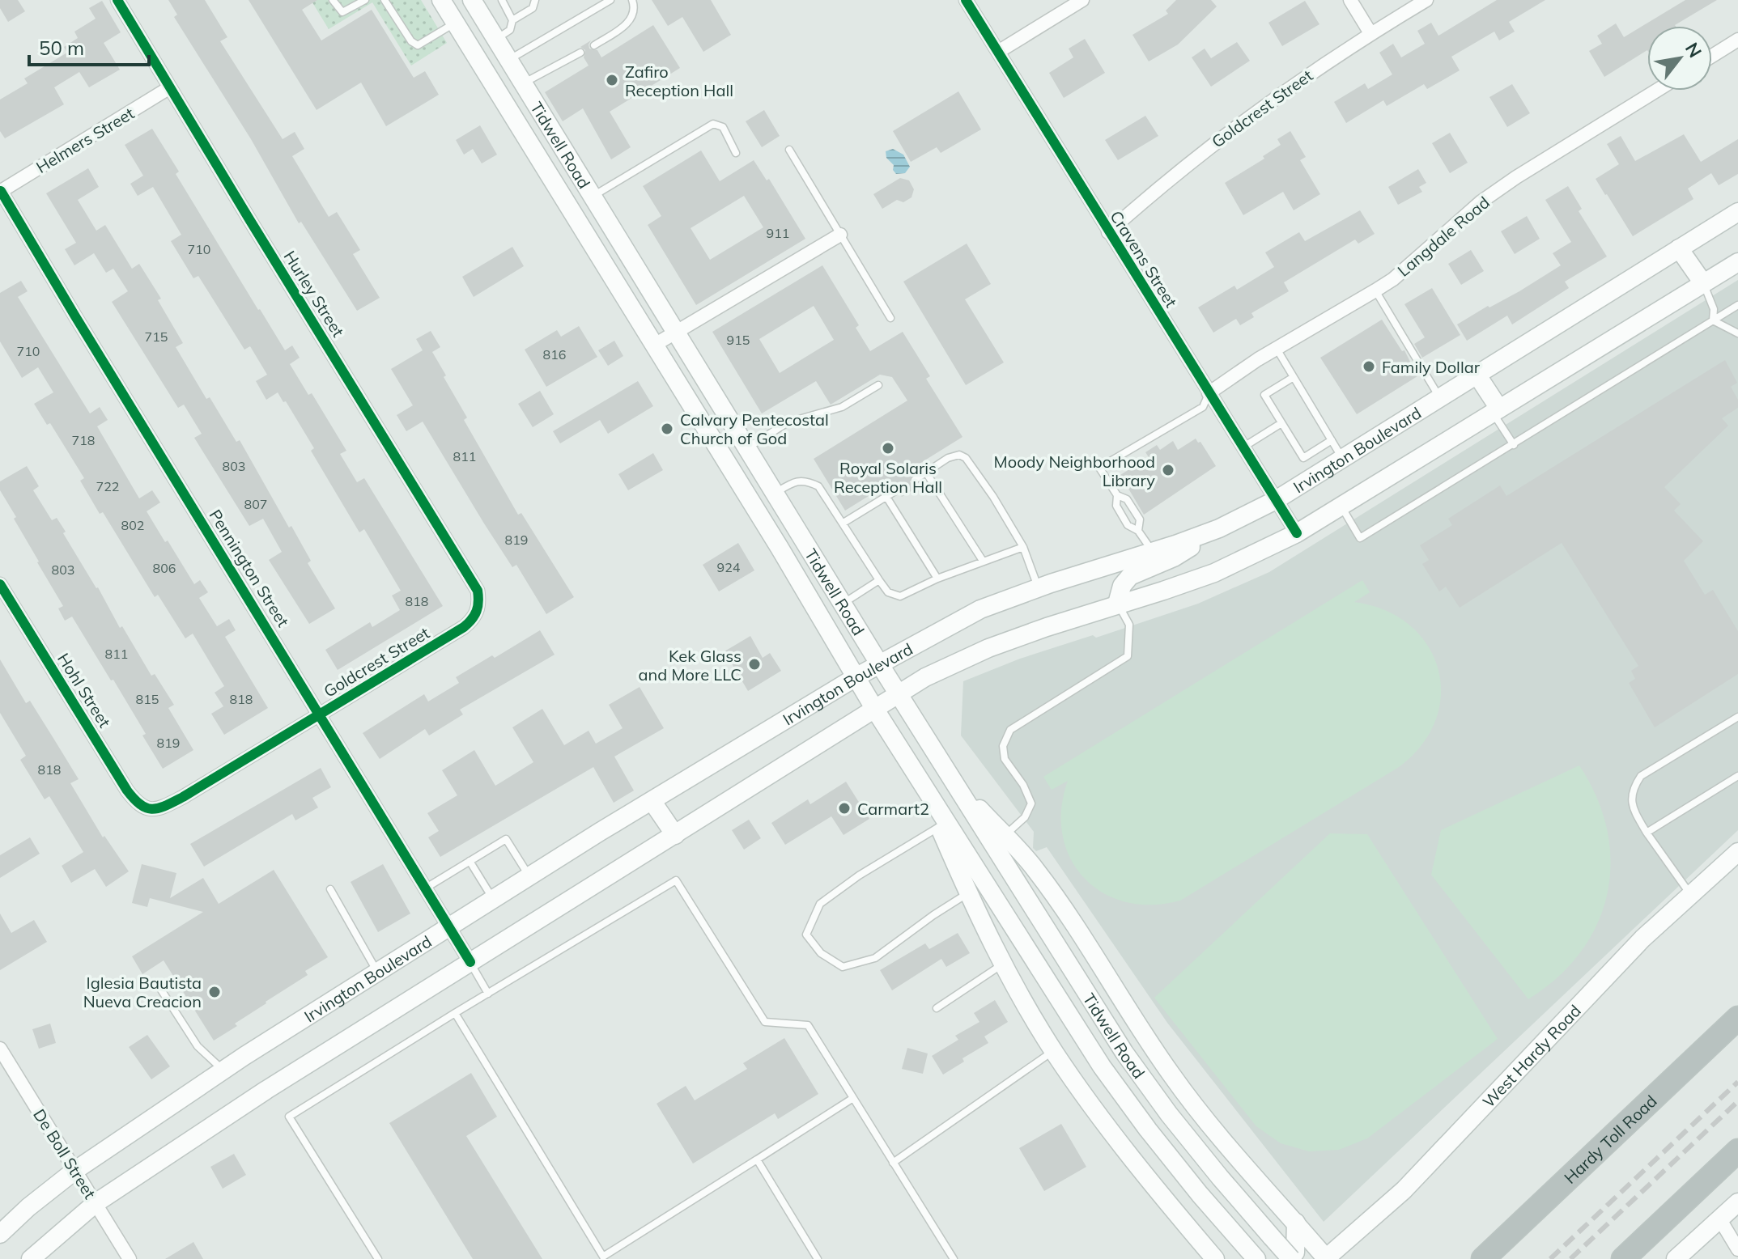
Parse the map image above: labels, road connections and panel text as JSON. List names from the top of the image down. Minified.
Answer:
{"streets":{"highway":["Hardy Toll Road"],"main road":["Tidwell Road","Irvington Boulevard","West Hardy Road"],"street":["Goldcrest Street","Helmers Street","Langdale Road","Cravens Street","Hurley Street","Pennington Street","Hohl Street","De Boll Street"]},"crossings":[["Goldcrest Street","Cravens Street"],["Goldcrest Street","Hurley Street"],["Goldcrest Street","Pennington Street"],["Goldcrest Street","Hohl Street"],["Helmers Street","Hurley Street"],["Helmers Street","Pennington Street"],["Tidwell Road","Irvington Boulevard"],["Langdale Road","Cravens Street"],["Cravens Street","Irvington Boulevard"],["Irvington Boulevard","Pennington Street"],["Irvington Boulevard","De Boll Street"]],"places":["Zafiro Reception Hall","Family Dollar","Calvary Pentecostal Church of God","Royal Solaris Reception Hall","Moody Neighborhood Library","Kek Glass and More LLC","Carmart2","Iglesia Bautista Nueva Creacion"],"house_numbers":["911","710","715","915","710","816","718","811","803","722","807","802","819","924","806","803","818","811","815","818","819","818"],"scale_bar":"50 m","north":"top right"}
